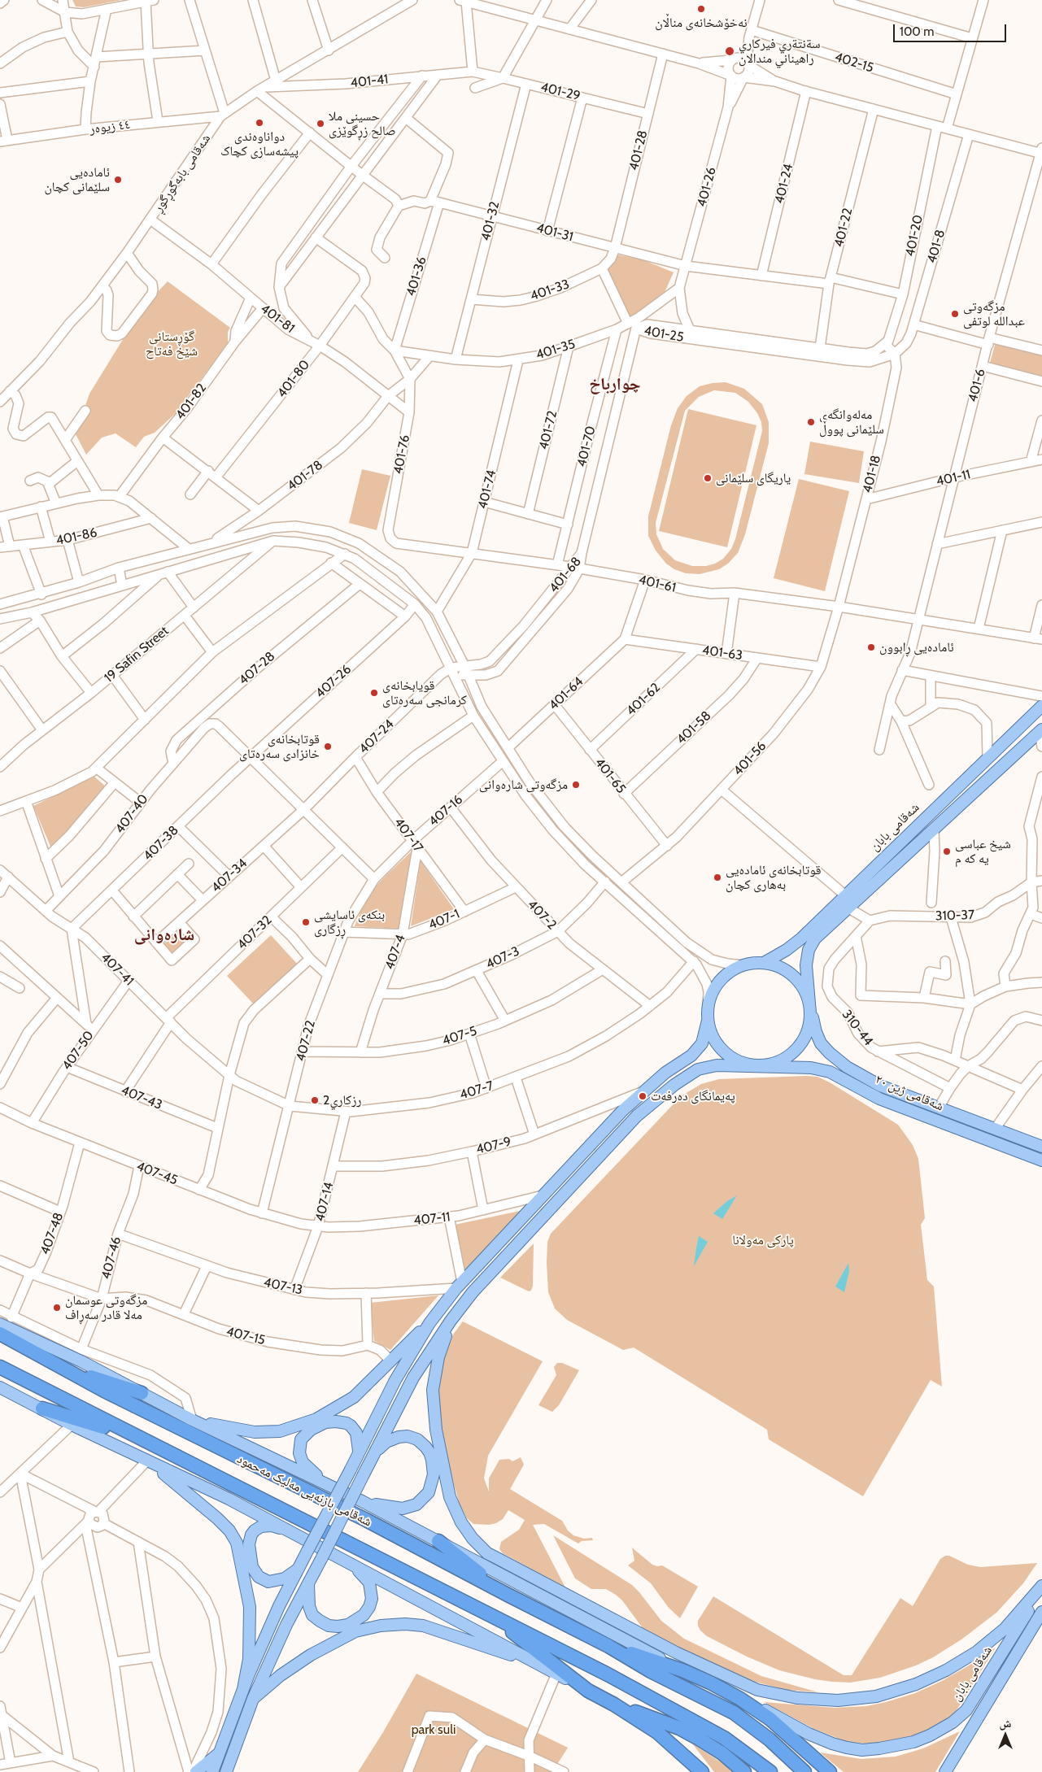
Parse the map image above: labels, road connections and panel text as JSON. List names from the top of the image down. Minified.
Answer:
{"streets":{"highway":["شەقامی بازنەیی مەلیک مەحمود"],"main road":["شەقامی بابان","شەقامی ژین ٢٠"],"street":["402-15","401-41","401-29","٤٤ زیوەر","401-28","شەقامی بابەگوڕگوڕ","401-24","401-26","401-32","401-22","401-31","401-20","401-8","401-36","401-33","401-81","401-25","401-35","401-80","401-6","401-82","401-72","401-70","401-76","401-18","401-78","401-11","401-74","401-86","401-68","401-61","401-63","19 Safin Street","407-28","407-26","401-64","401-62","401-58","407-24","401-56","401-65","407-16","407-40","407-17","407-38","407-34","407-2","310-37","407-1","407-32","407-4","407-3","407-41","310-44","407-5","407-22","407-50","407-7","407-43","407-9","407-45","407-14","407-11","407-48","407-46","407-13","407-15"]},"crossings":[["401-41","401-29"],["401-41","شەقامی بابەگوڕگوڕ"],["401-29","401-28"],["401-29","401-32"],["٤٤ زیوەر","شەقامی بابەگوڕگوڕ"],["401-28","401-31"],["401-28","401-33"],["شەقامی بابەگوڕگوڕ","401-81"],["401-24","401-31"],["401-26","401-31"],["401-32","401-31"],["401-32","401-33"],["401-32","401-35"],["401-22","401-31"],["401-22","401-25"],["401-31","401-20"],["401-31","401-36"],["401-31","401-33"],["401-20","401-25"],["401-8","401-25"],["401-8","401-18"],["401-36","401-35"],["401-81","401-80"],["401-81","401-82"],["401-81","401-76"],["401-81","401-78"],["401-25","401-35"],["401-25","401-70"],["401-25","401-18"],["401-35","401-72"],["401-35","401-70"],["401-35","401-78"],["401-35","401-74"],["401-6","401-11"],["401-6","401-61"],["401-70","401-68"],["401-70","401-61"],["401-76","401-78"],["401-76","401-61"],["401-18","401-11"],["401-18","401-61"],["401-18","401-56"],["401-74","401-61"],["401-68","401-61"],["401-68","407-24"],["401-61","401-56"],["401-63","401-64"],["401-63","401-62"],["401-63","401-58"],["401-63","401-56"],["407-28","407-40"],["407-26","407-40"],["407-26","407-38"],["401-64","401-65"],["401-62","401-65"],["401-58","401-65"],["407-24","407-17"],["407-24","407-34"],["401-56","401-65"],["407-16","407-17"],["407-16","407-2"],["407-16","407-4"],["407-16","407-22"],["407-40","407-38"],["407-40","407-41"],["شەقامی بابان","شەقامی ژین ٢٠"],["407-17","407-1"],["407-17","407-4"],["407-38","407-41"],["407-2","407-1"],["407-2","407-3"],["407-2","407-5"],["407-2","407-7"],["407-1","407-4"],["407-1","407-22"],["407-32","407-41"],["407-32","407-43"],["407-4","407-3"],["407-4","407-5"],["407-41","407-50"],["407-41","407-7"],["407-5","407-22"],["407-22","407-7"],["407-22","407-45"],["407-50","407-43"],["407-50","407-45"],["407-7","407-14"],["407-9","407-14"],["407-45","407-14"],["407-45","407-11"],["407-45","407-48"],["407-45","407-46"],["407-14","407-11"],["407-14","407-13"],["407-46","407-13"],["407-46","407-15"]],"districts":["چوارباخ","شارەوانی"],"parks":["گۆڕستانی شێخ فەتاح","پارکی مەولانا","park suli"],"places":["نەخۆشخانەی مناڵان","سةنتةري فيركاري راهيناني مندالان","دواناوەندی پیشەسازی کچاک","حسینی ملا صالح زڕگوێزی","ئامادەیی سلێمانی کچان","مزگەوتی عبداللە لوتفی","مەلەوانگەی سلێمانی پووڵ","یاریگای سلێمانی","ئامادەیی ڕابوون","قویابخانەی کرمانجی سەرەتای","قوتابخانەی خانزادی سەرەتای","مزگەوتی شارەوانی","شیخ عباسی یه که م","قوتابخانەی ئامادەیی بەهاری کچان","بنکەی ئاسایشی ڕزگاری","پەیمانگای دەرفەت","رزكاري2","مزگەوتی عوسمان مەلا قادر سەڕاف"],"scale_bar":"100 m","north":"top"}
